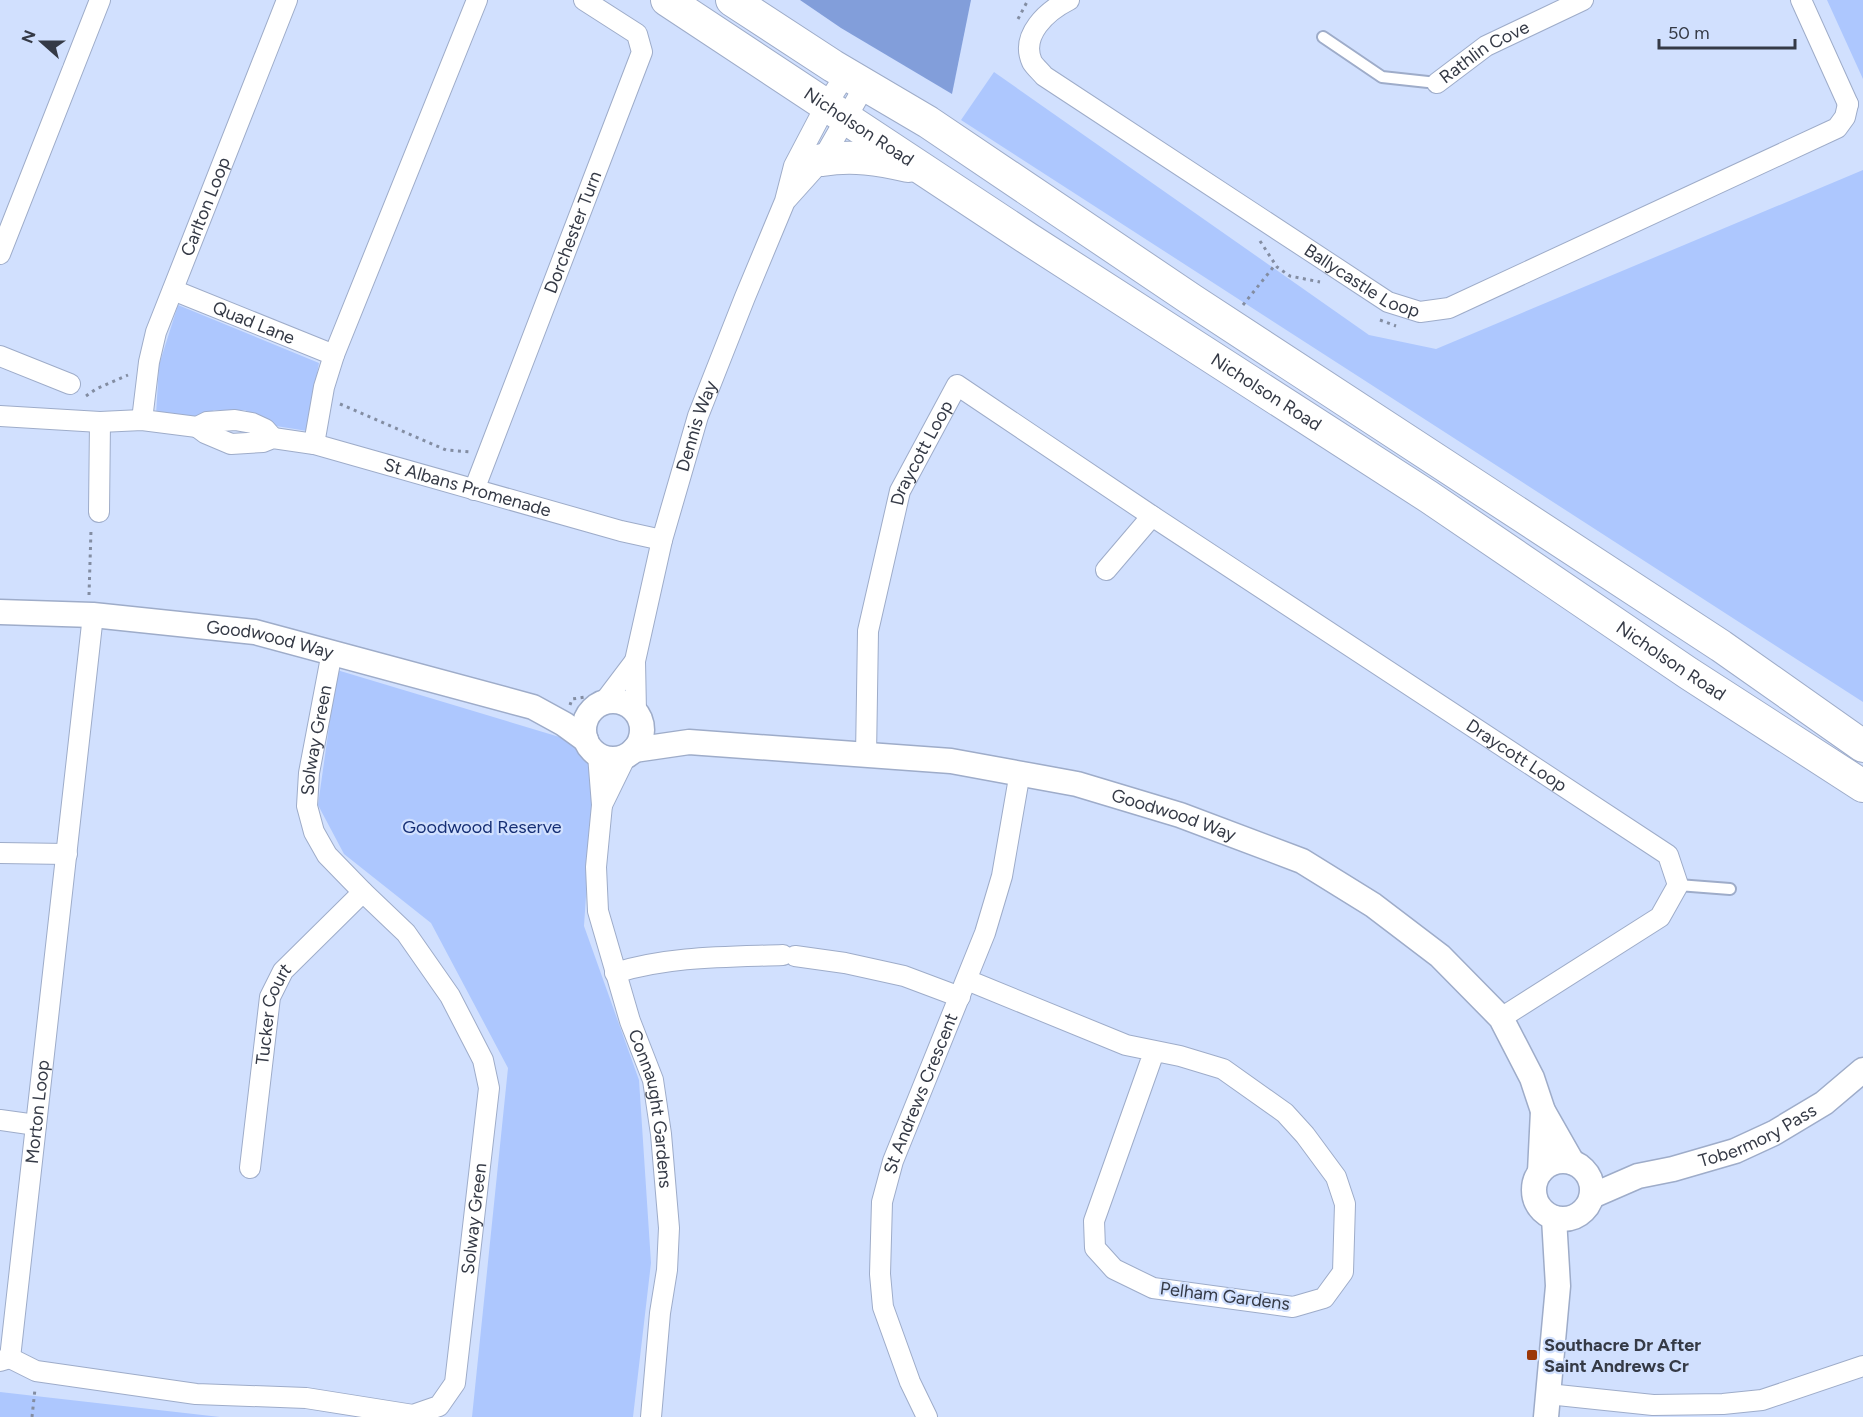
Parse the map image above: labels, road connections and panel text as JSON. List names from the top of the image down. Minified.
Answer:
{"streets":{"main road":["Nicholson Road"],"street":["Rathlin Cove","Carlton Loop","Dorchester Turn","Ballycastle Loop","Quad Lane","Dennis Way","Draycott Loop","St Albans Promenade","Goodwood Way","Solway Green","Tucker Court","St Andrews Crescent","Connaught Gardens","Morton Loop","Tobermory Pass","Pelham Gardens"]},"crossings":[["Nicholson Road","Dennis Way"],["Carlton Loop","Quad Lane"],["Carlton Loop","St Albans Promenade"],["Dorchester Turn","St Albans Promenade"],["Dennis Way","St Albans Promenade"],["Dennis Way","Goodwood Way"],["Dennis Way","Connaught Gardens"],["Draycott Loop","Goodwood Way"],["Goodwood Way","Solway Green"],["Goodwood Way","St Andrews Crescent"],["Goodwood Way","Connaught Gardens"],["Goodwood Way","Morton Loop"],["Goodwood Way","Tobermory Pass"],["Solway Green","Tucker Court"],["Solway Green","Morton Loop"],["St Andrews Crescent","Pelham Gardens"],["Connaught Gardens","Pelham Gardens"]],"parks":["Goodwood Reserve"],"places":{"transit":["Southacre Dr After Saint Andrews Cr"]},"scale_bar":"50 m","north":"left"}
